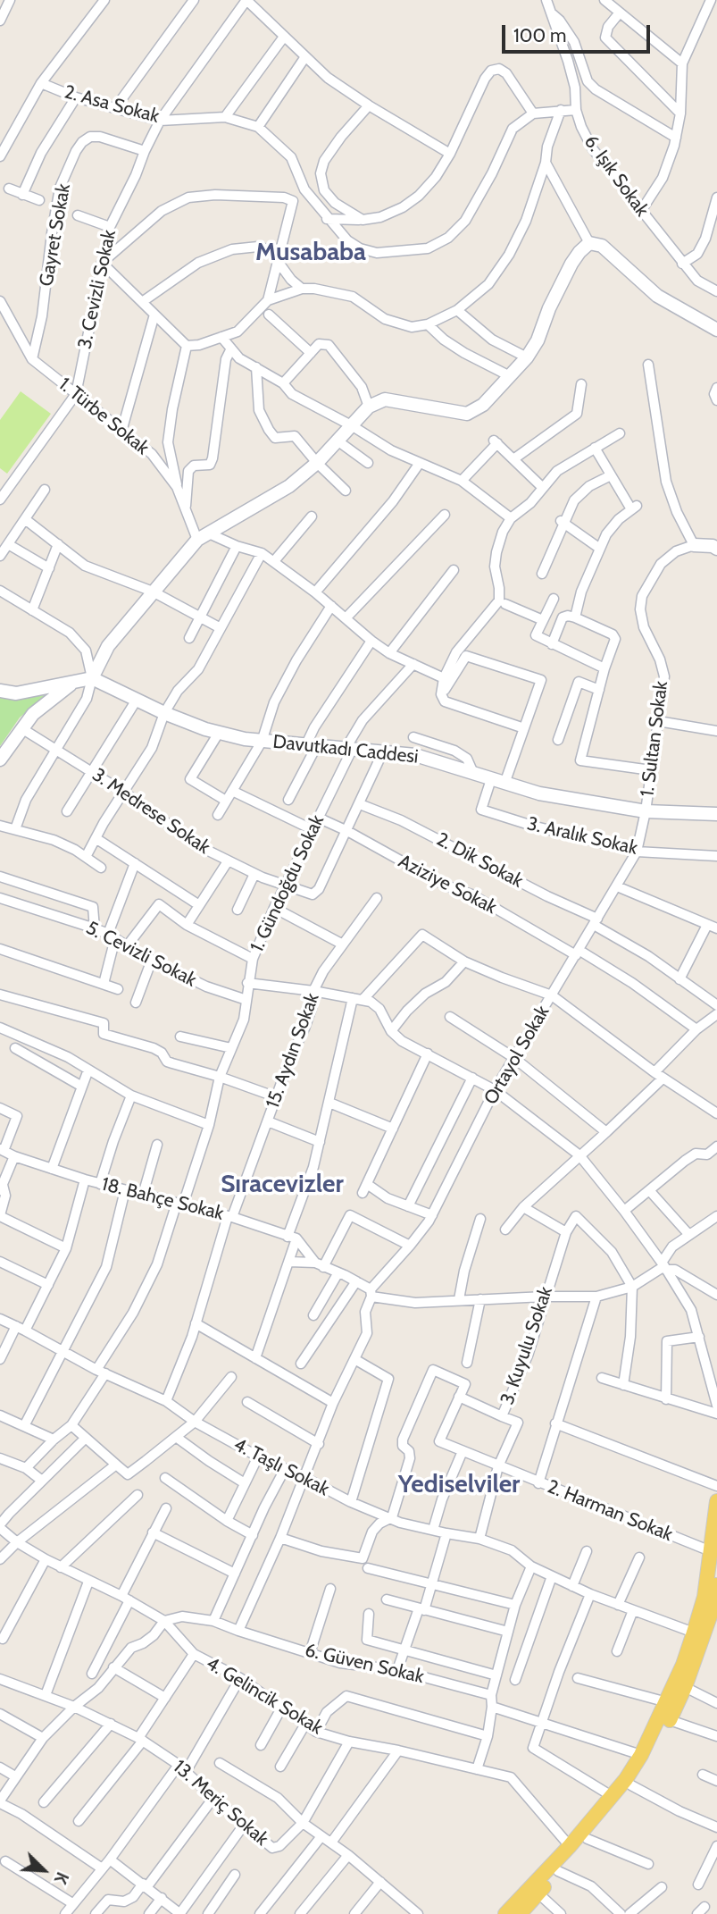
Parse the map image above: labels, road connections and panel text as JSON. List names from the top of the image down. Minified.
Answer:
{"streets":{"main road":["Davutkadı Caddesi"],"street":["2. Asa Sokak","6. Işık Sokak","Gayret Sokak","3. Cevizli Sokak","1. Türbe Sokak","1. Sultan Sokak","3. Medrese Sokak","3. Aralık Sokak","2. Dik Sokak","1. Gündoğdu Sokak","Aziziye Sokak","5. Cevizli Sokak","15. Aydın Sokak","Ortayol Sokak","18. Bahçe Sokak","3. Kuyulu Sokak","4. Taşlı Sokak","2. Harman Sokak","6. Güven Sokak","4. Gelincik Sokak","13. Meriç Sokak"]},"crossings":[["2. Asa Sokak","3. Cevizli Sokak"],["Gayret Sokak","3. Cevizli Sokak"],["Gayret Sokak","1. Türbe Sokak"],["3. Cevizli Sokak","1. Türbe Sokak"],["1. Sultan Sokak","Davutkadı Caddesi"],["1. Sultan Sokak","Ortayol Sokak"],["Davutkadı Caddesi","3. Aralık Sokak"],["Davutkadı Caddesi","1. Gündoğdu Sokak"],["Davutkadı Caddesi","Ortayol Sokak"],["3. Medrese Sokak","1. Gündoğdu Sokak"],["3. Medrese Sokak","Aziziye Sokak"],["3. Aralık Sokak","Ortayol Sokak"],["2. Dik Sokak","Ortayol Sokak"],["1. Gündoğdu Sokak","Aziziye Sokak"],["1. Gündoğdu Sokak","5. Cevizli Sokak"],["1. Gündoğdu Sokak","18. Bahçe Sokak"],["1. Gündoğdu Sokak","4. Taşlı Sokak"],["Aziziye Sokak","Ortayol Sokak"],["15. Aydın Sokak","18. Bahçe Sokak"],["15. Aydın Sokak","4. Taşlı Sokak"],["3. Kuyulu Sokak","4. Taşlı Sokak"],["3. Kuyulu Sokak","2. Harman Sokak"],["6. Güven Sokak","4. Gelincik Sokak"]],"districts":["Musababa","Sıracevizler","Yediselviler"],"scale_bar":"100 m","north":"bottom right"}
